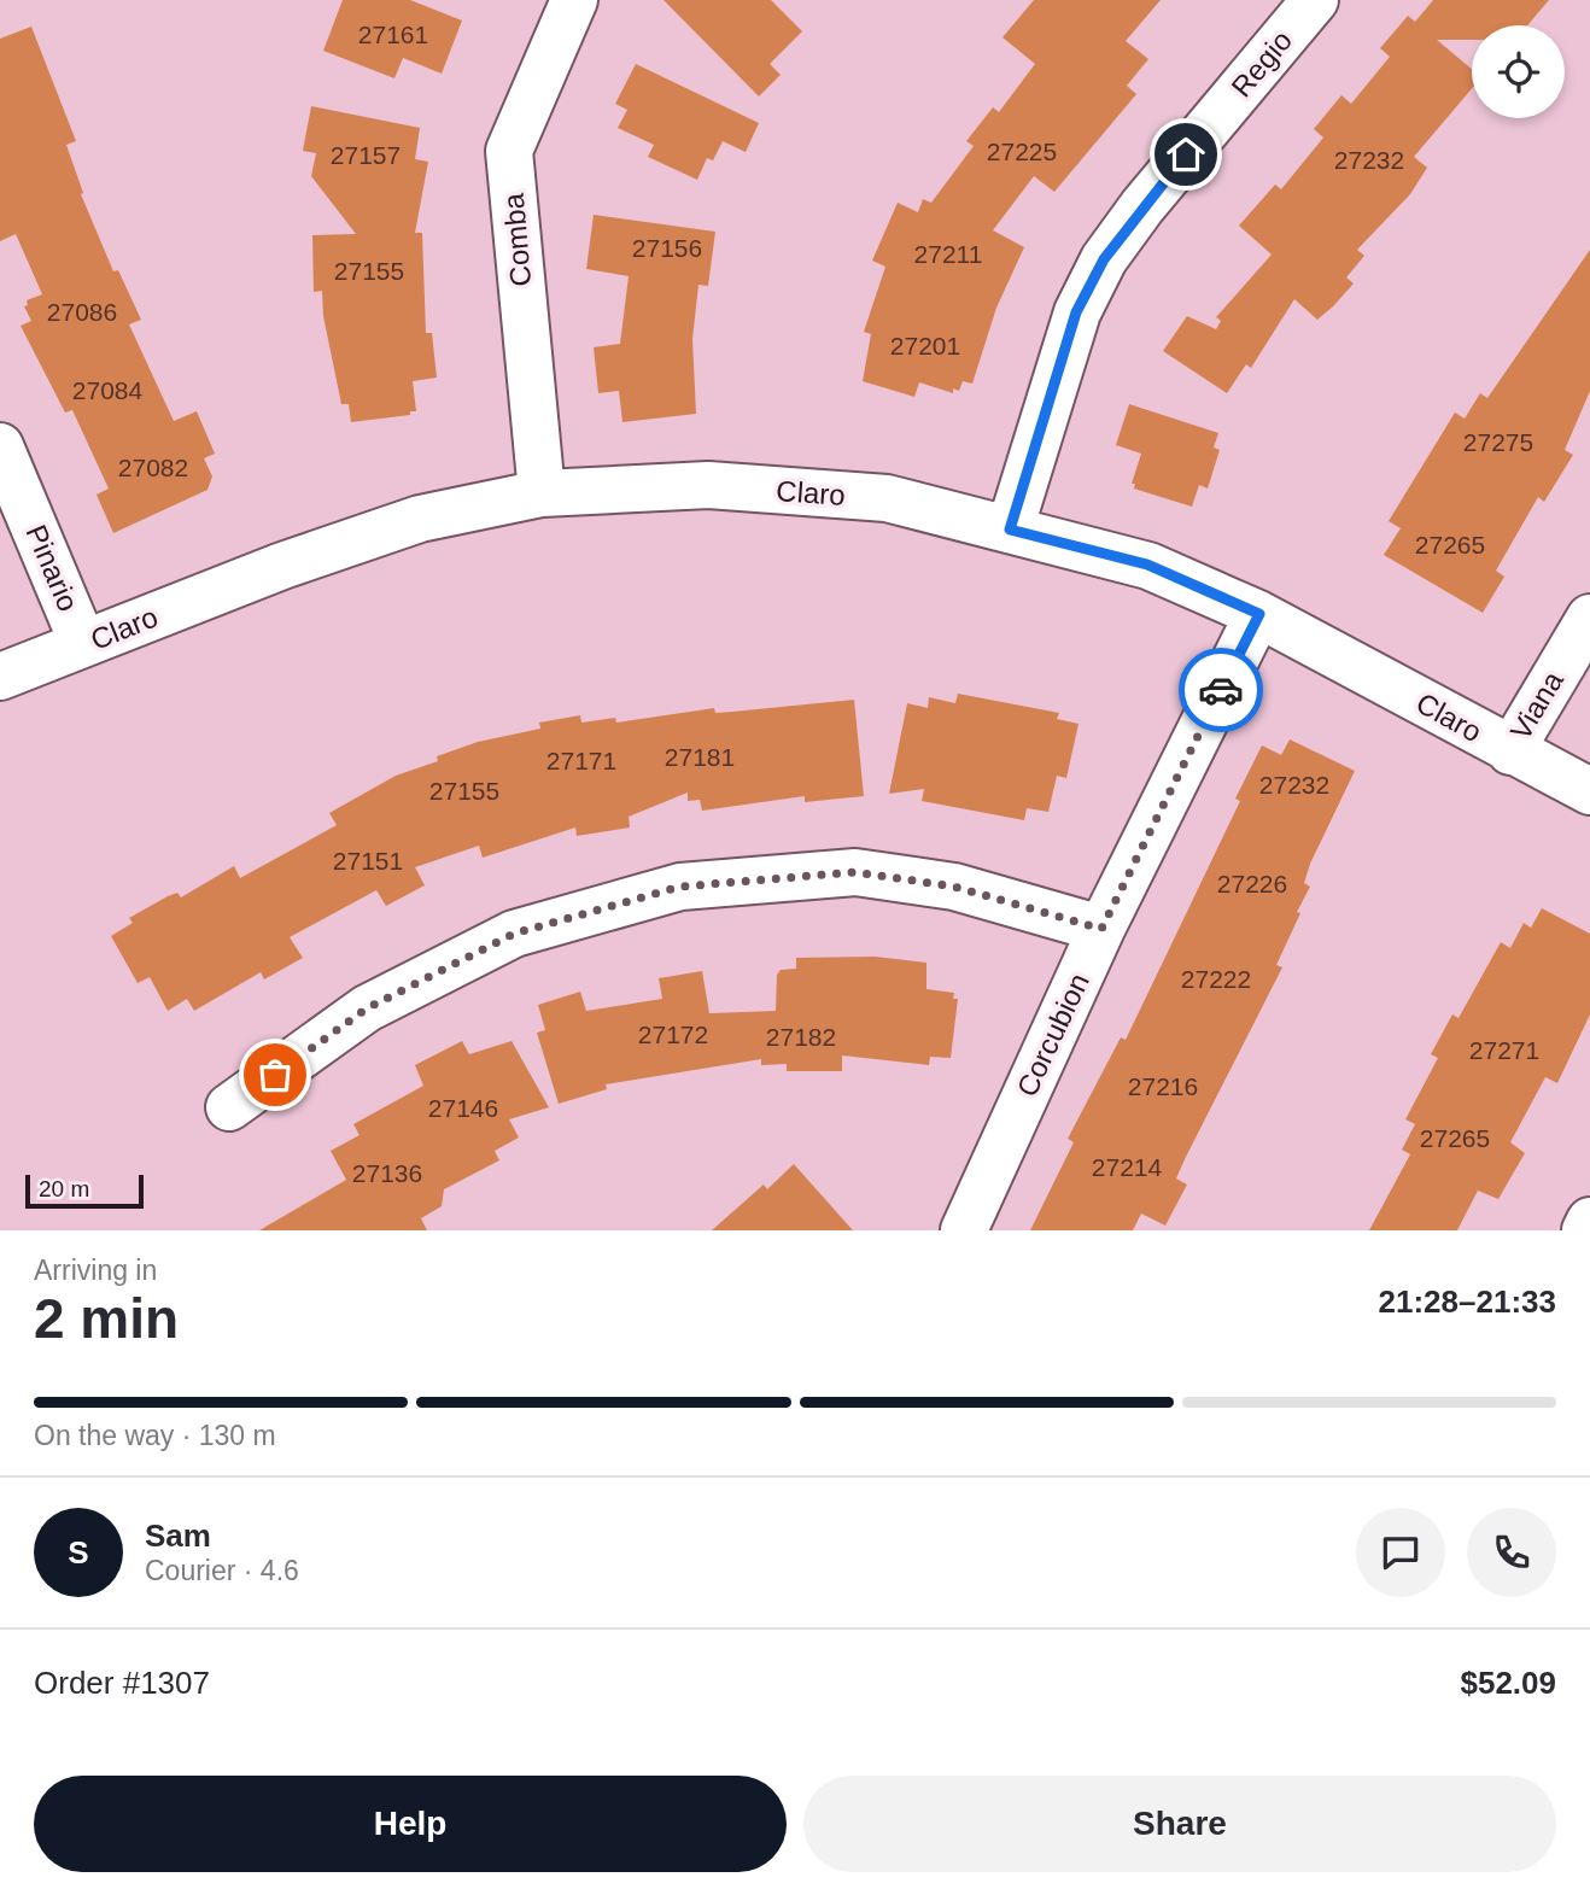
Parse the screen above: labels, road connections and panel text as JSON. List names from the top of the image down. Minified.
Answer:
{"streets":{"street":["Regio","Comba","Claro","Pinario","Viana","Corcubion"]},"crossings":[["Regio","Claro"],["Comba","Claro"],["Claro","Pinario"],["Claro","Viana"],["Claro","Corcubion"]],"house_numbers":["27161","27225","27157","27232","27156","27211","27155","27086","27201","27084","27275","27082","27265","27181","27171","27232","27155","27151","27226","27222","27172","27182","27271","27216","27146","27265","27214","27136"],"scale_bar":"20 m","page":{"scale":"20 m","heading":["2 min","Arriving in","21:28–21:33"],"panel":["Sam","Courier · 4.6","Order #1307","$52.09"],"bar":"On the way · 130 m","round":"S","buttons":["Help","Share"]}}
